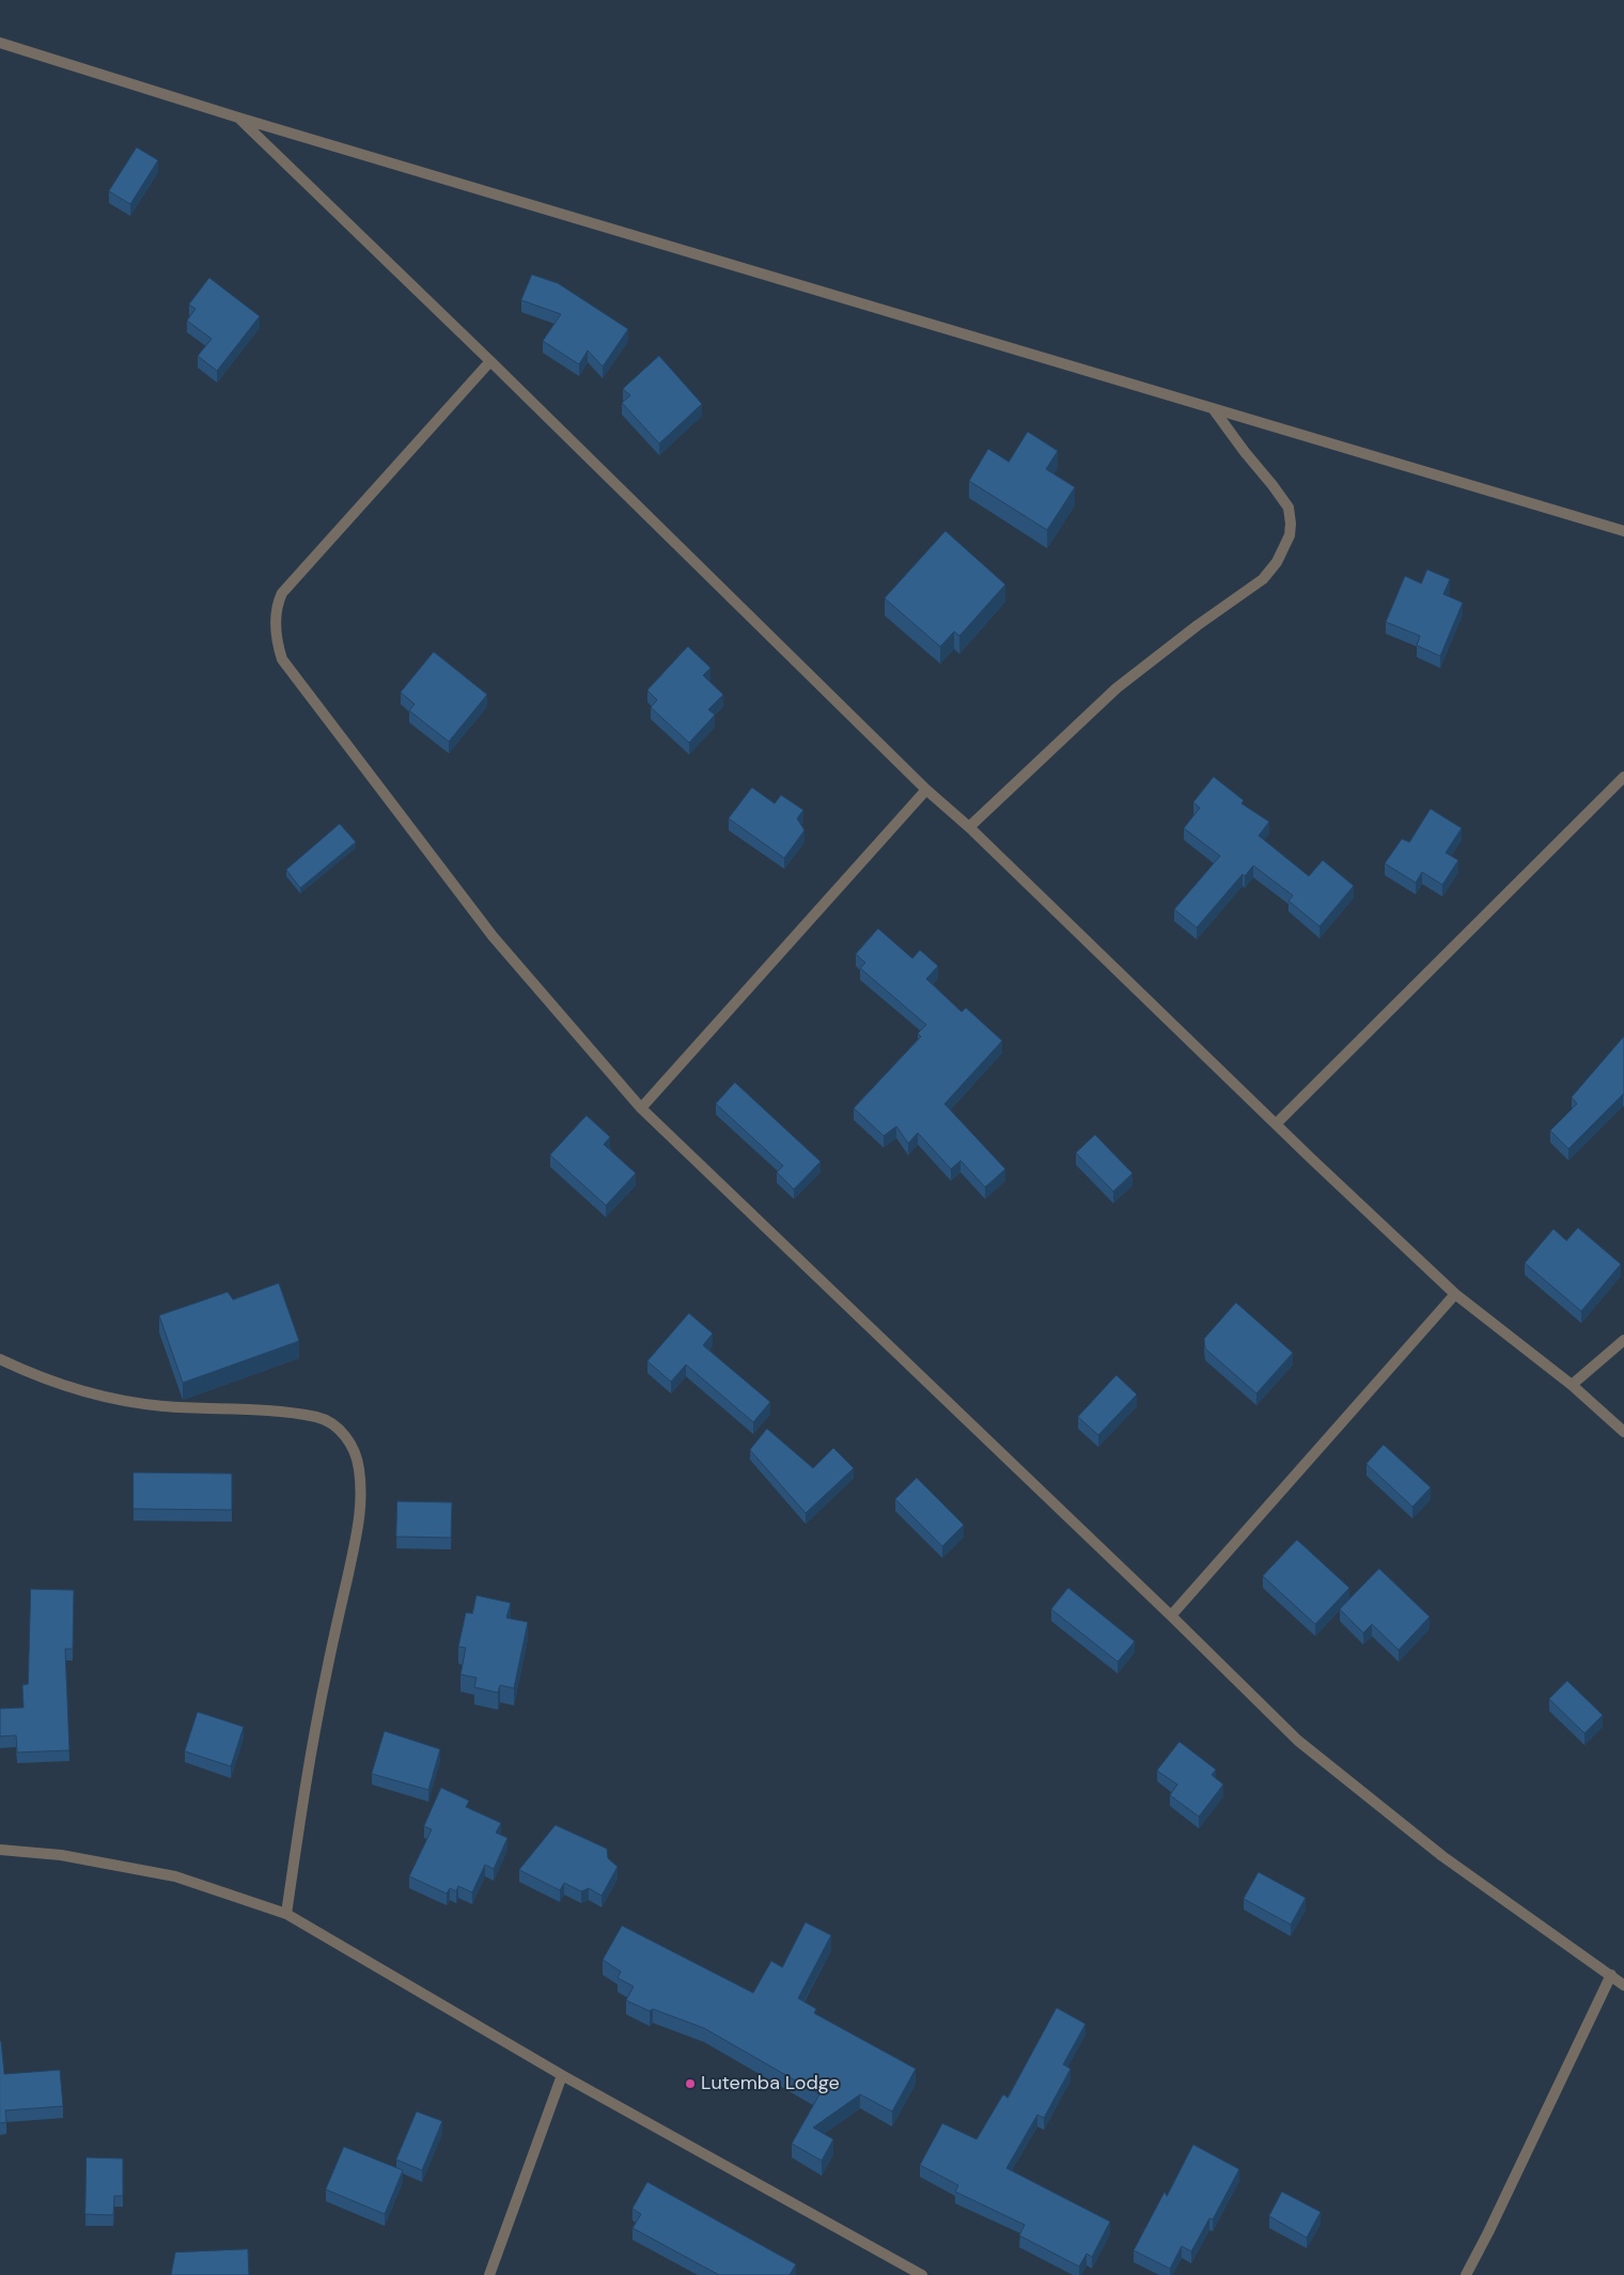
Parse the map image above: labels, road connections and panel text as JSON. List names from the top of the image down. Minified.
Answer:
{"places":["Lutemba Lodge"]}
